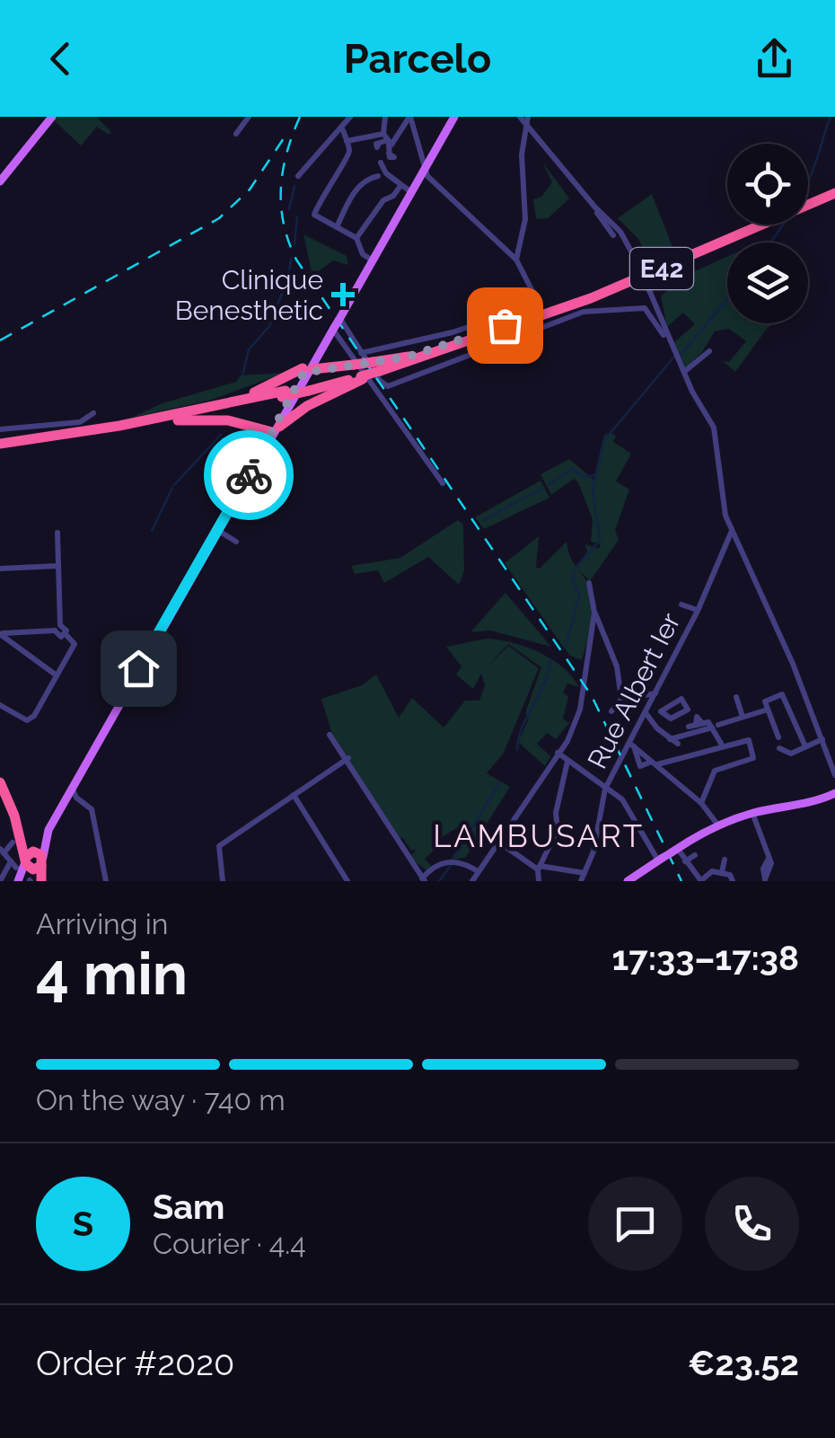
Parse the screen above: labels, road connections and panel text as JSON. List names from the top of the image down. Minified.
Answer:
{"streets":{"highway":["E42"],"street":["Rue Albert Ier"]},"districts":["LAMBUSART"],"places":{"health":["Clinique Benesthetic"]},"page":{"header":"Parcelo","heading":["4 min","Arriving in","17:33–17:38"],"panel":["Sam","Courier · 4.4","Order #2020","€23.52"],"bar":"On the way · 740 m","round":"S"}}
